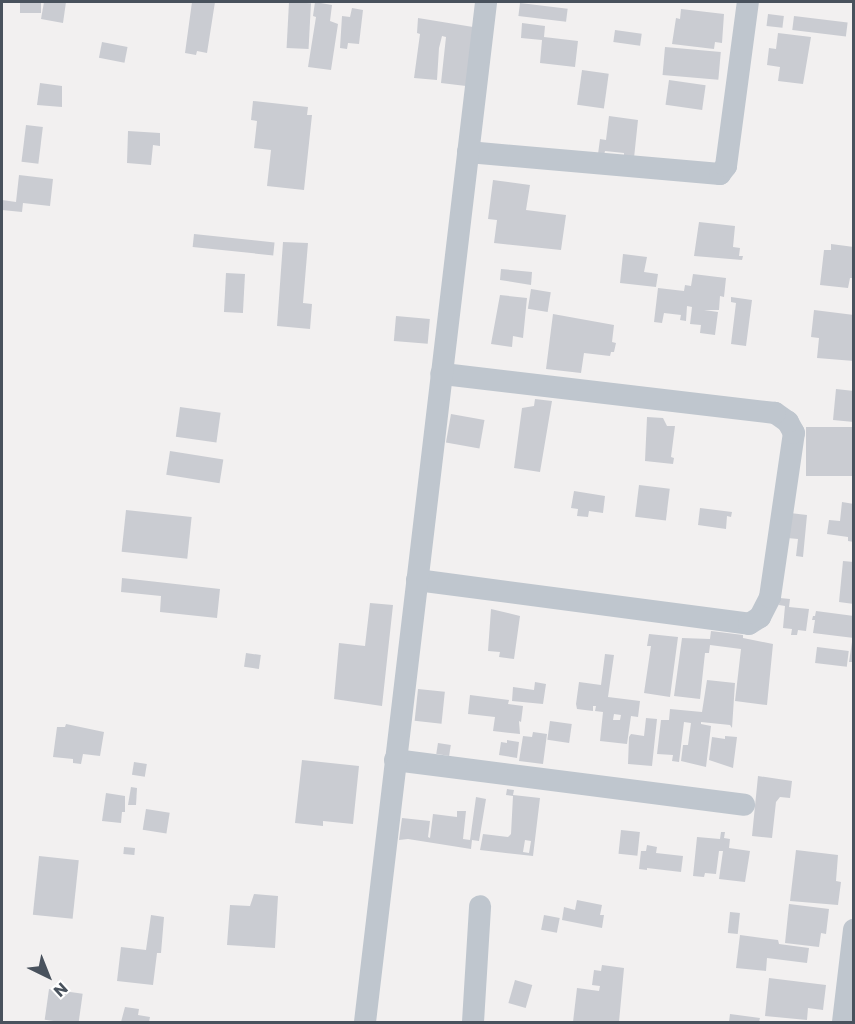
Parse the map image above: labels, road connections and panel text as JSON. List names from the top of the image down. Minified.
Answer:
{"north":"bottom right"}
